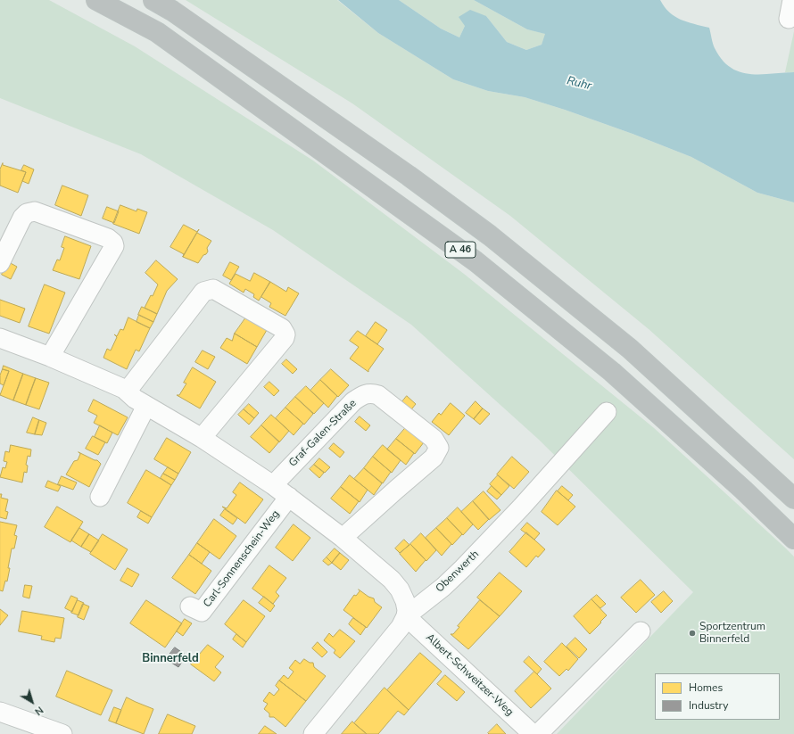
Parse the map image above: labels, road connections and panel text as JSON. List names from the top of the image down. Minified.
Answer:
{"streets":{"highway":["A 46"],"street":["Graf-Galen-Straße","Carl-Sonnenschein-Weg","Obenwerth","Albert-Schweitzer-Weg"]},"crossings":[["Obenwerth","Albert-Schweitzer-Weg"]],"districts":["Binnerfeld"],"water":["Ruhr"],"places":["Sportzentrum Binnerfeld"],"legend":["Homes","Industry"],"north":"bottom right"}
